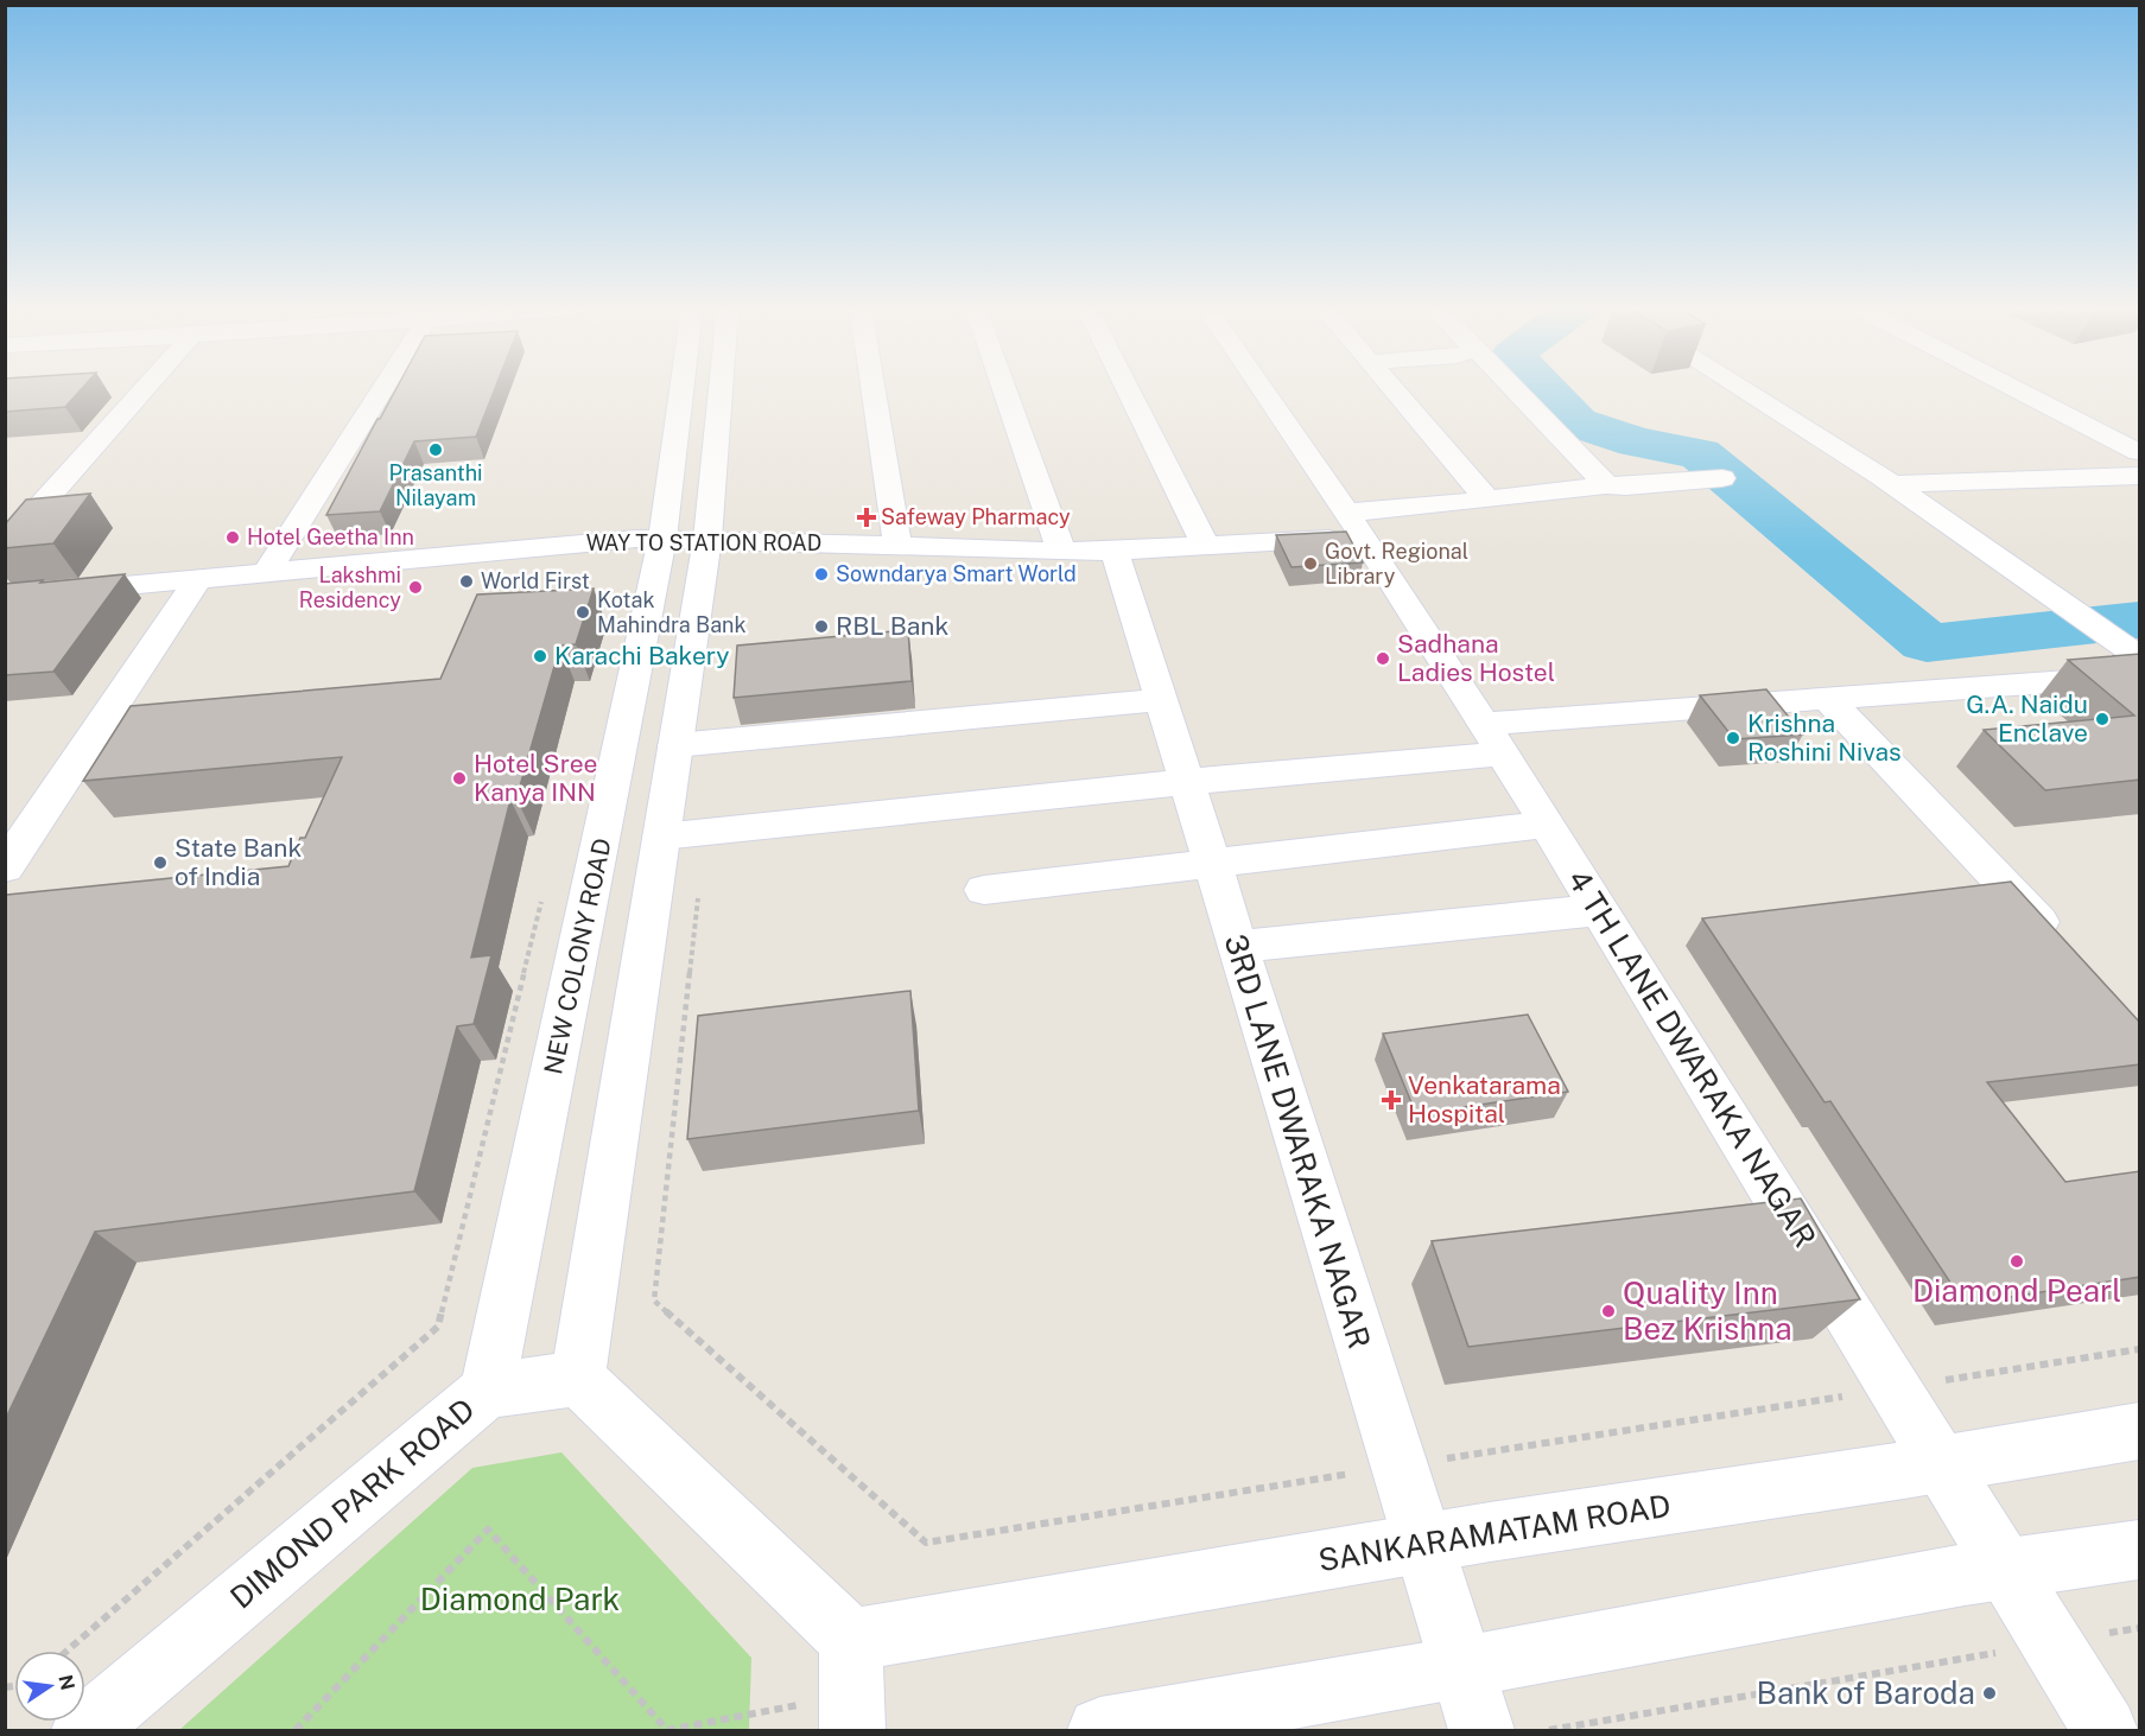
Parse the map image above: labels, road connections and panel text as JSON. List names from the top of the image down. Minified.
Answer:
{"streets":{"street":["WAY TO STATION ROAD","NEW COLONY ROAD","4 TH LANE DWARAKA NAGAR","3RD LANE DWARAKA NAGAR","DIMOND PARK ROAD","SANKARAMATAM ROAD"]},"crossings":[["WAY TO STATION ROAD","NEW COLONY ROAD"],["WAY TO STATION ROAD","4 TH LANE DWARAKA NAGAR"],["WAY TO STATION ROAD","3RD LANE DWARAKA NAGAR"],["NEW COLONY ROAD","DIMOND PARK ROAD"],["4 TH LANE DWARAKA NAGAR","SANKARAMATAM ROAD"],["3RD LANE DWARAKA NAGAR","SANKARAMATAM ROAD"]],"parks":["Diamond Park"],"places":{"other":["Prasanthi Nilayam","Hotel Geetha Inn","Govt. Regional Library","Sowndarya Smart World","World First","Lakshmi Residency","Kotak Mahindra Bank","RBL Bank","Karachi Bakery","Sadhana Ladies Hostel","G.A. Naidu Enclave","Krishna Roshini Nivas","Hotel Sree Kanya INN","State Bank of India","Diamond Pearl","Quality Inn Bez Krishna","Bank of Baroda"],"health":["Safeway Pharmacy","Venkatarama Hospital"]},"north":"right"}
